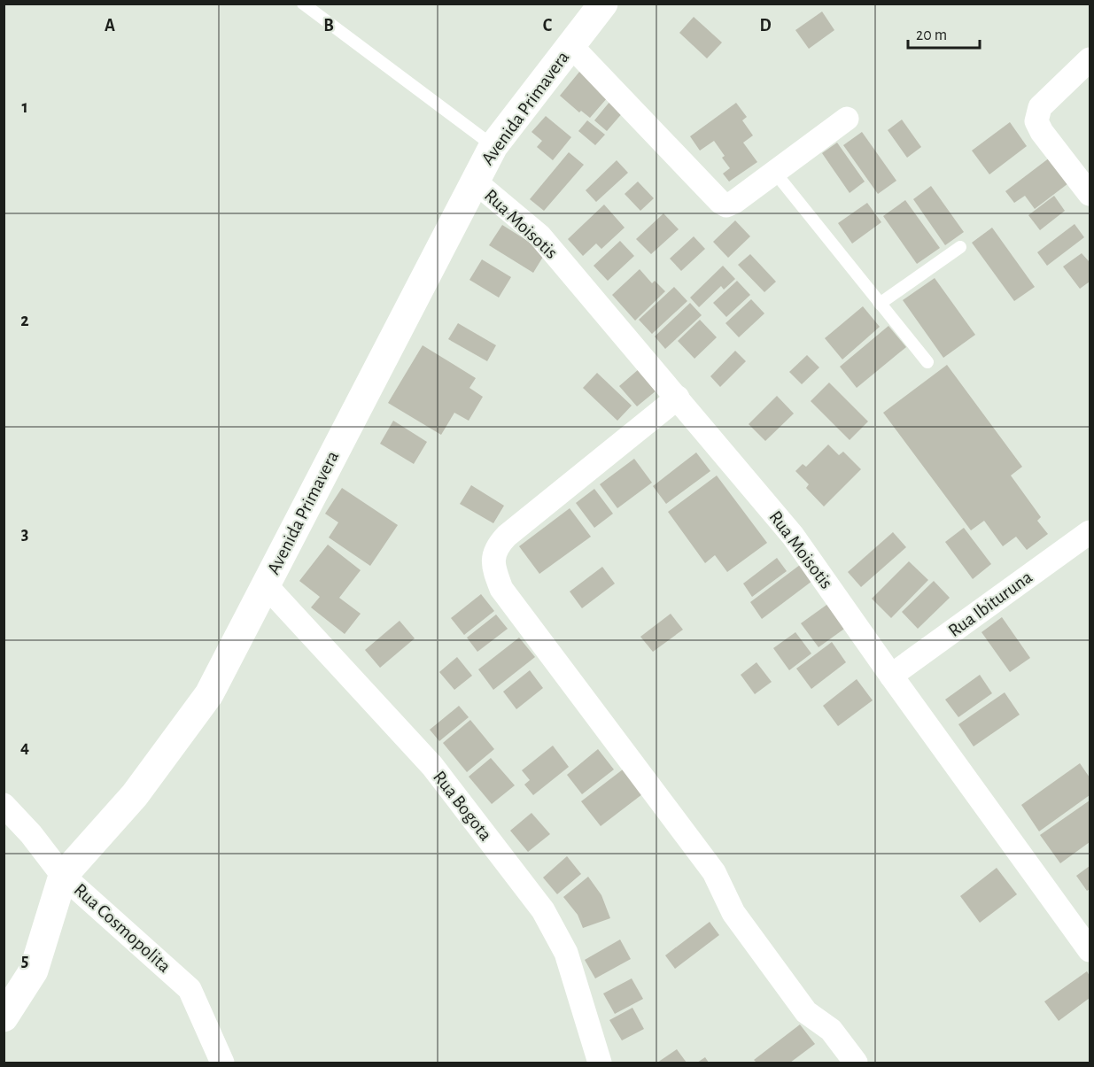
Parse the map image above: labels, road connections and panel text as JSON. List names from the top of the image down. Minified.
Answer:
{"streets":{"street":["Avenida Primavera","Rua Moisotis","Rua Ibituruna","Rua Bogota","Rua Cosmopolita"]},"crossings":[["Avenida Primavera","Rua Moisotis"],["Avenida Primavera","Rua Bogota"],["Avenida Primavera","Rua Cosmopolita"],["Rua Moisotis","Rua Ibituruna"]],"scale_bar":"20 m","grid":{"columns":["A","B","C","D"],"rows":["1","2","3","4","5"]}}
